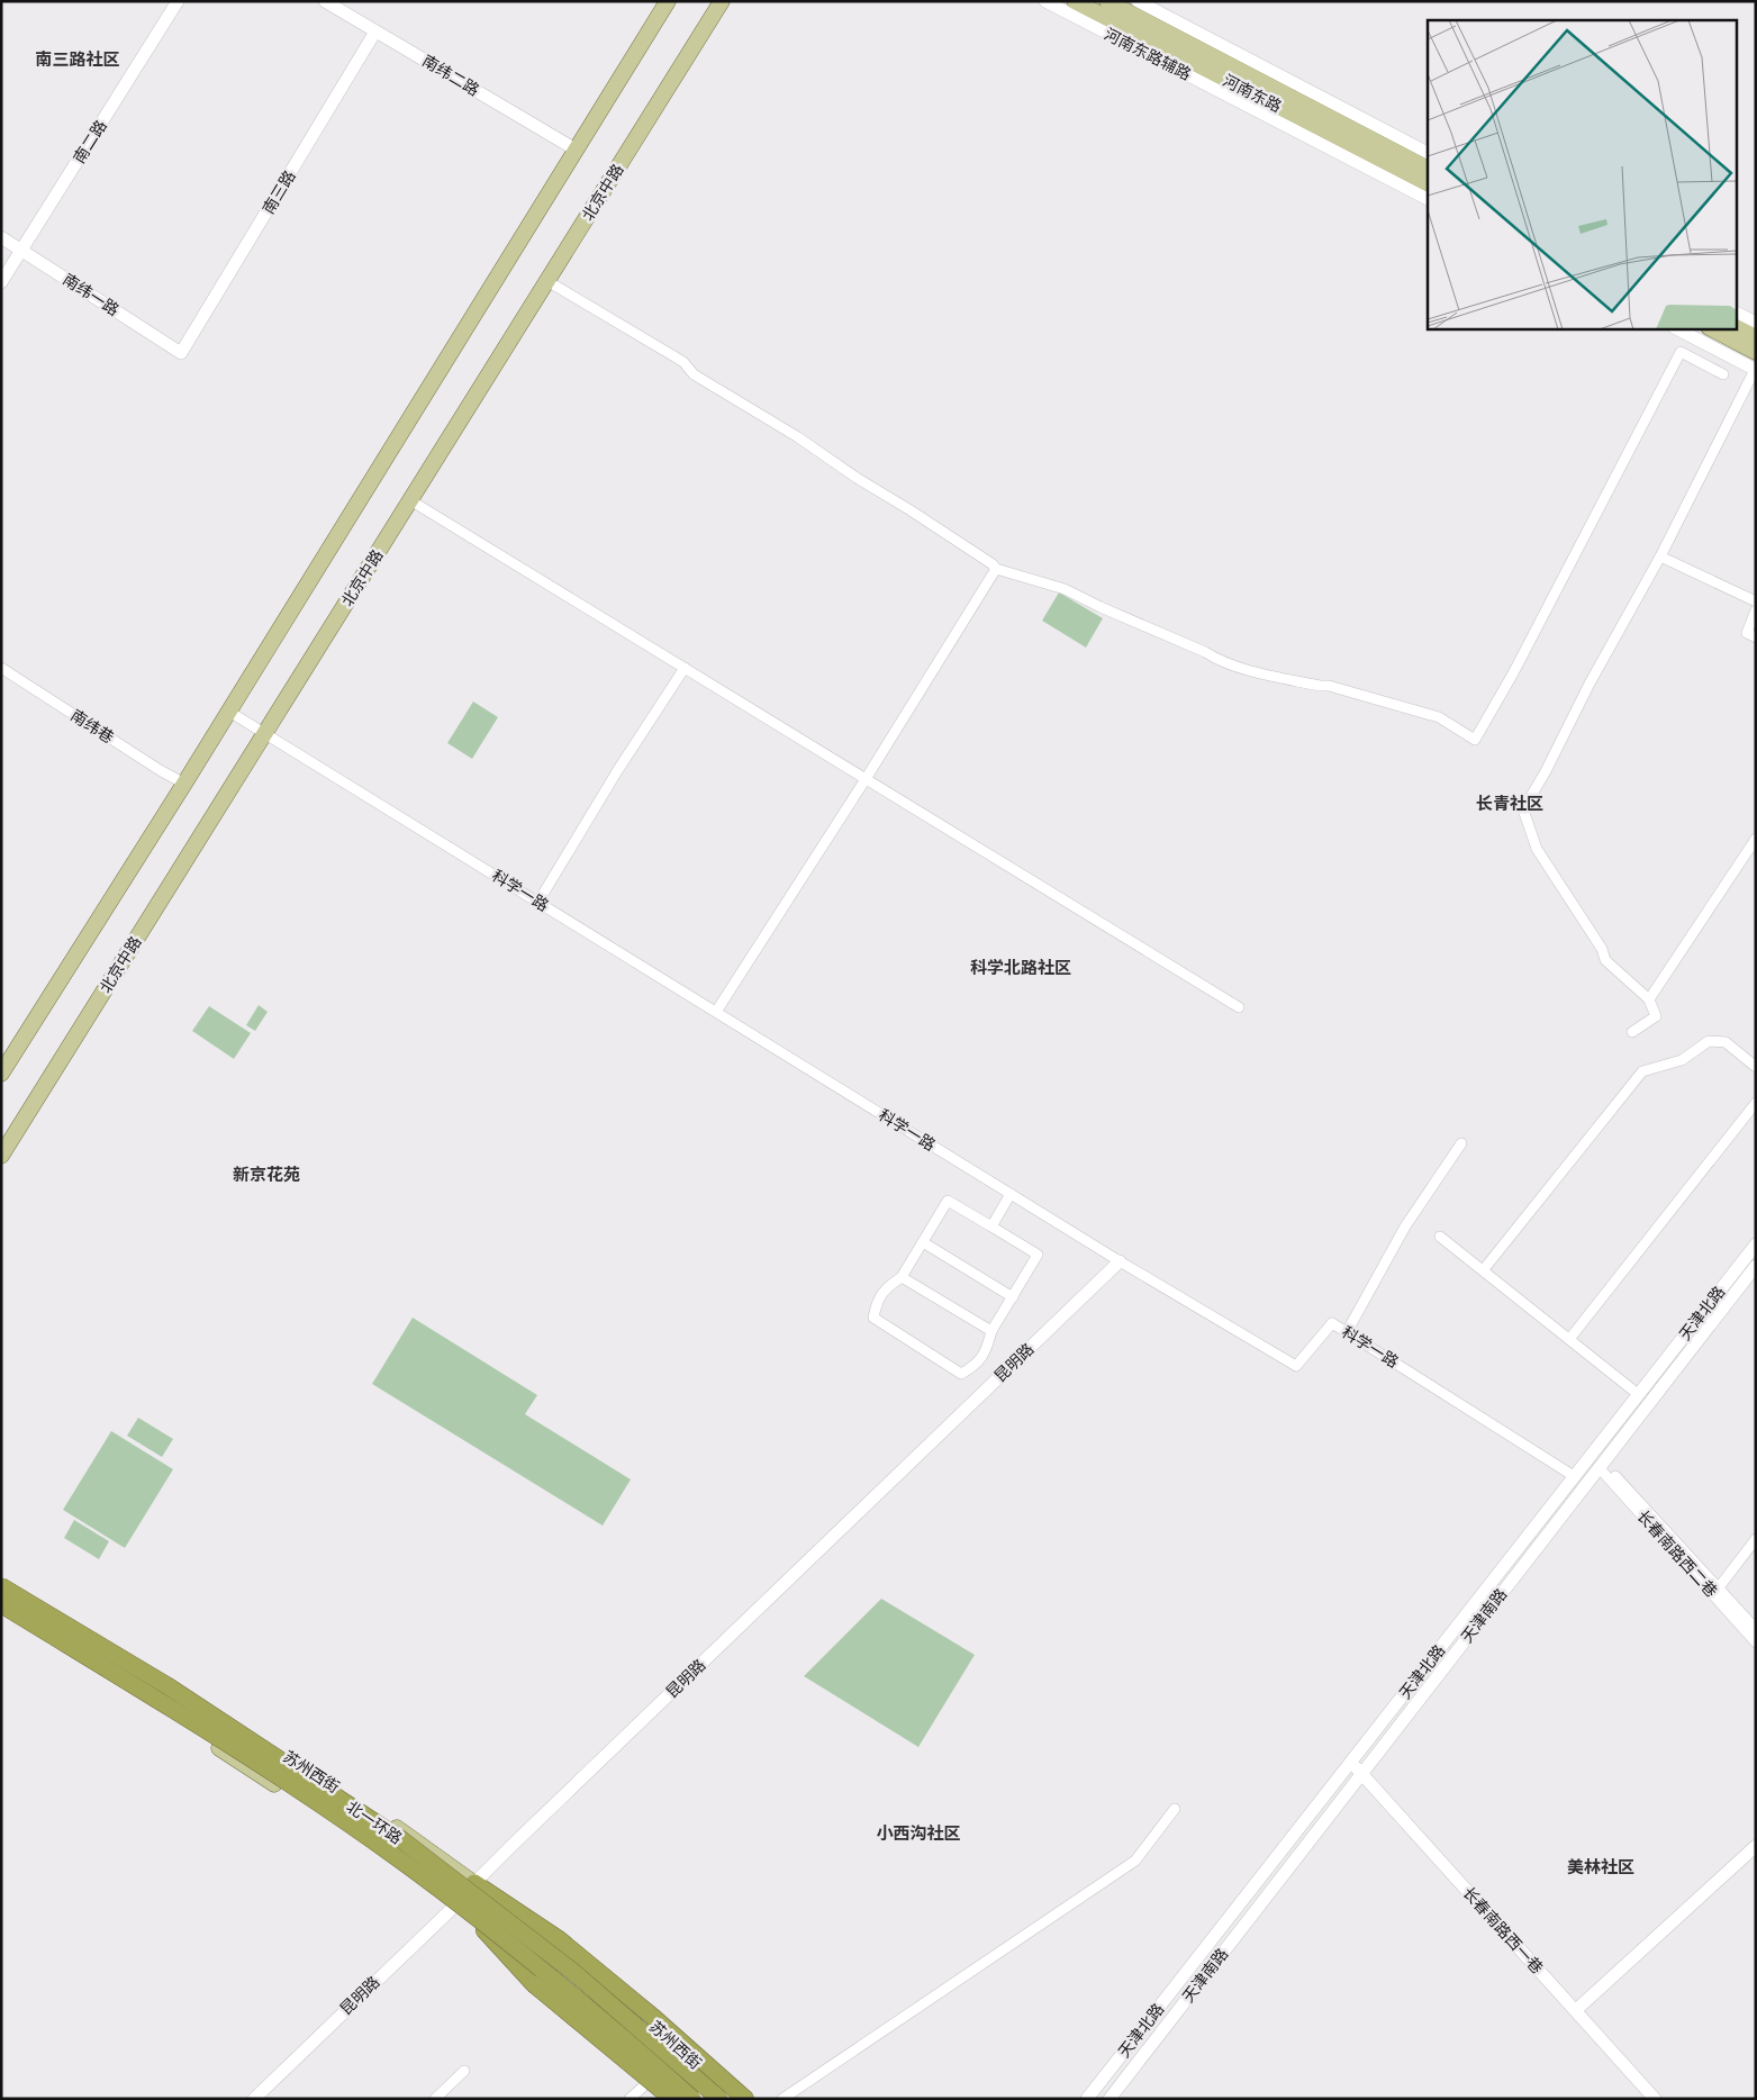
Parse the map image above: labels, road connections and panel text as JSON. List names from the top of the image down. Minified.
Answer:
{"streets":{"highway":["北一环路"],"main road":["河南东路","北京中路","苏州西街"],"street":["河南东路辅路","南纬二路","南二路","南三路","南纬一路","南纬巷","科学一路","天津北路","昆明路","长春南路西二巷","天津南路","长春南路西一巷"]},"crossings":[["南纬二路","南三路"],["南二路","南纬一路"],["南三路","南纬一路"],["北京中路","科学一路"],["科学一路","天津北路"],["科学一路","昆明路"],["天津北路","长春南路西一巷"],["昆明路","苏州西街"],["长春南路西二巷","天津南路"],["天津南路","长春南路西一巷"]],"districts":["南三路社区","长青社区","科学北路社区","新京花苑","小西沟社区","美林社区"]}
